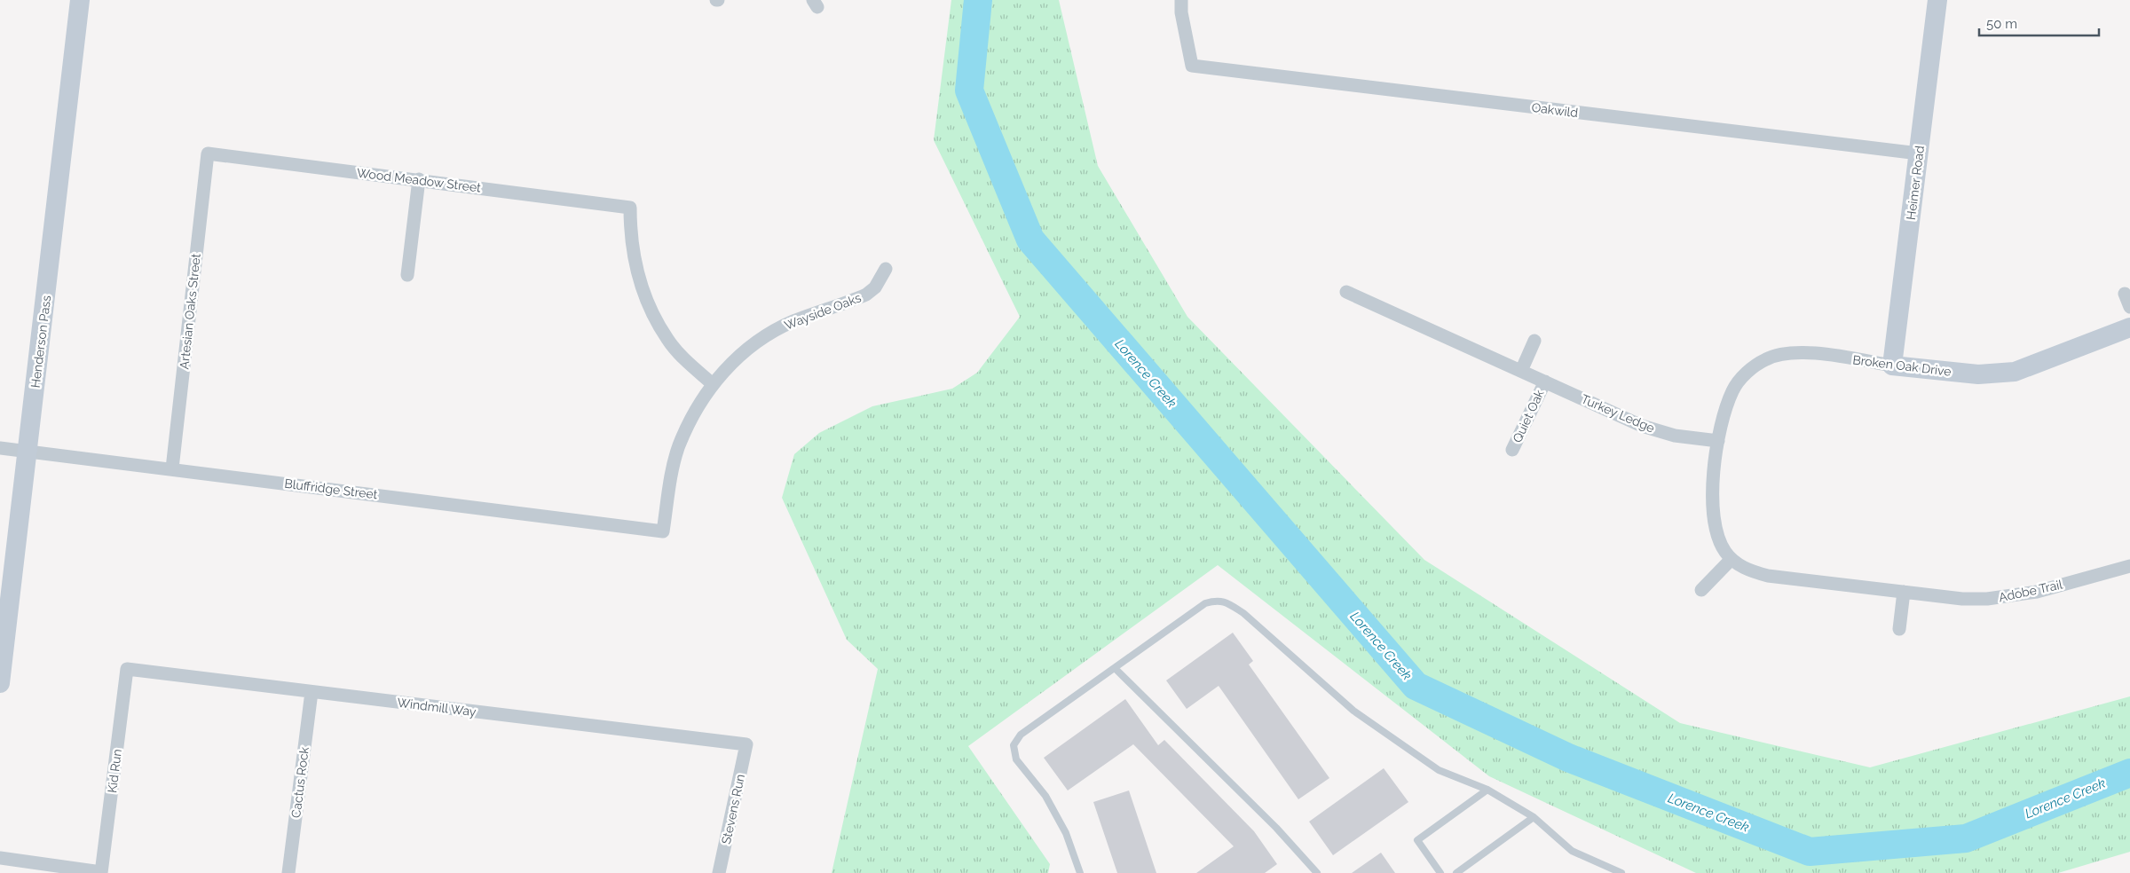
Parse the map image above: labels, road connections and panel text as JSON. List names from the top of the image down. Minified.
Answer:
{"streets":{"street":["Oakwild","Wood Meadow Street","Heimer Road","Artesian Oaks Street","Wayside Oaks","Henderson Pass","Broken Oak Drive","Turkey Ledge","Quiet Oak","Bluffridge Street","Adobe Trail","Windmill Way","Kid Run","Cactus Rock","Stevens Run"]},"crossings":[["Oakwild","Heimer Road"],["Wood Meadow Street","Artesian Oaks Street"],["Wood Meadow Street","Wayside Oaks"],["Heimer Road","Broken Oak Drive"],["Artesian Oaks Street","Bluffridge Street"],["Wayside Oaks","Bluffridge Street"],["Henderson Pass","Bluffridge Street"],["Broken Oak Drive","Turkey Ledge"],["Broken Oak Drive","Adobe Trail"],["Turkey Ledge","Quiet Oak"],["Turkey Ledge","Adobe Trail"],["Windmill Way","Kid Run"],["Windmill Way","Cactus Rock"],["Windmill Way","Stevens Run"]],"water":["Lorence Creek"],"scale_bar":"50 m"}
